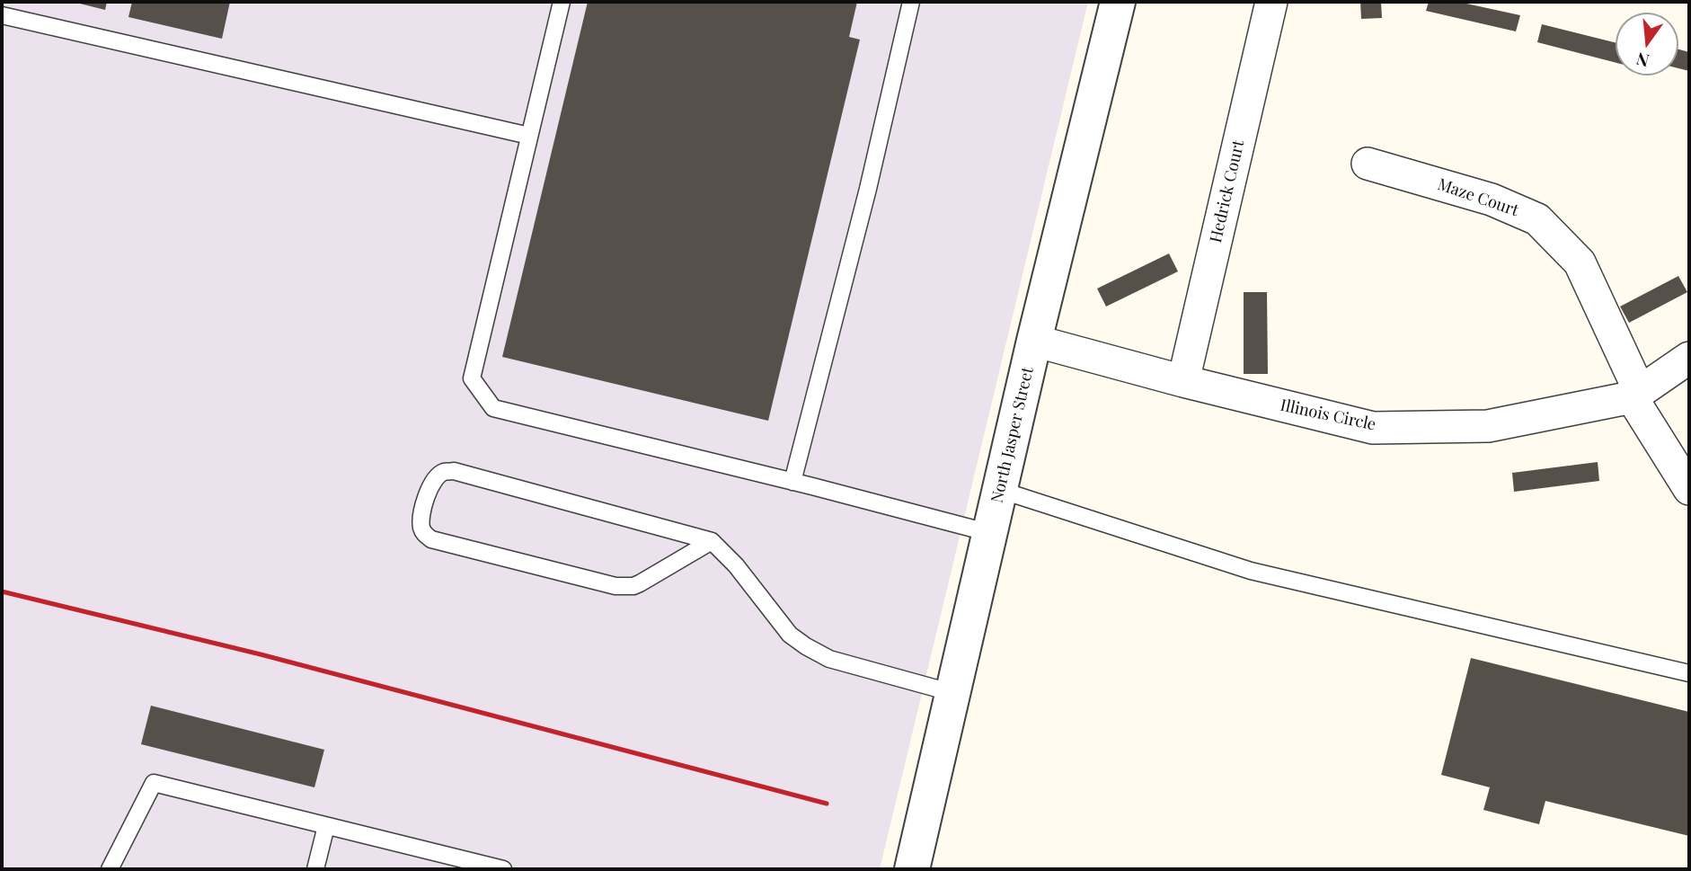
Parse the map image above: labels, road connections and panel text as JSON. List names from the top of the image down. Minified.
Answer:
{"streets":{"street":["Hedrick Court","Maze Court","Illinois Circle","North Jasper Street"]},"crossings":[["Hedrick Court","Illinois Circle"],["Maze Court","Illinois Circle"],["Illinois Circle","North Jasper Street"]],"north":"bottom"}
